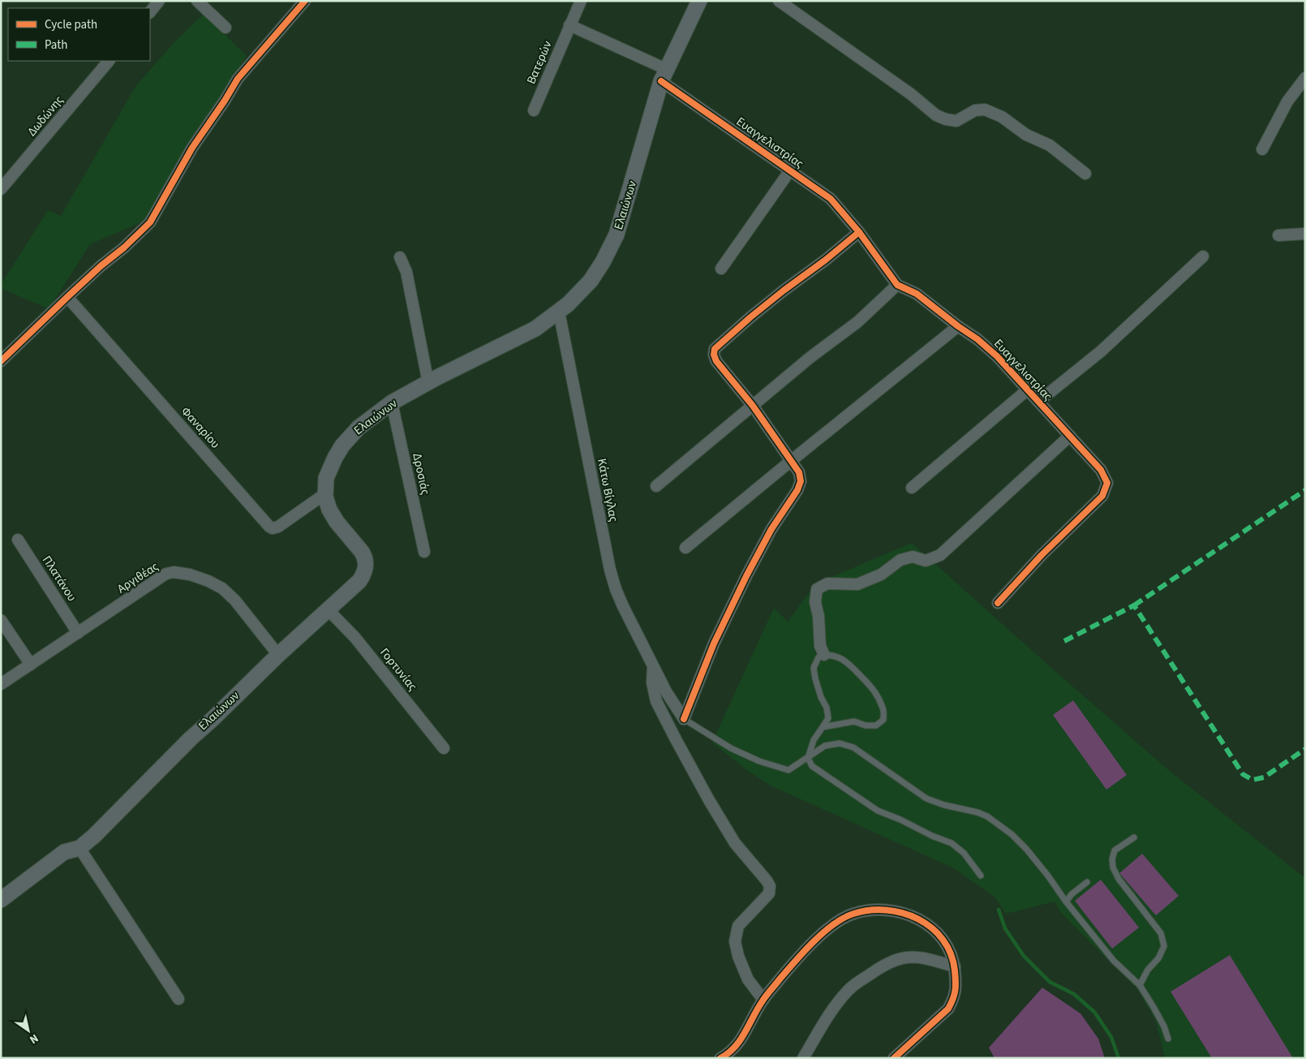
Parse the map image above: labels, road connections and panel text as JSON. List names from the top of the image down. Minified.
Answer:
{"streets":{"main road":["Ελαιώνων"],"street":["Βατερών","Δωδώνης","Ευαγγελιστρίας","Φαναρίου","Δροσιάς","Κάτω Βίγλας","Αργιθέας","Πλατάνου","Γορτυνίας"]},"crossings":[["Βατερών","Ευαγγελιστρίας"],["Ευαγγελιστρίας","Ελαιώνων"],["Ελαιώνων","Φαναρίου"],["Ελαιώνων","Δροσιάς"],["Ελαιώνων","Κάτω Βίγλας"],["Ελαιώνων","Αργιθέας"],["Ελαιώνων","Γορτυνίας"],["Αργιθέας","Πλατάνου"]],"legend":["Cycle path","Path"],"north":"bottom right"}
